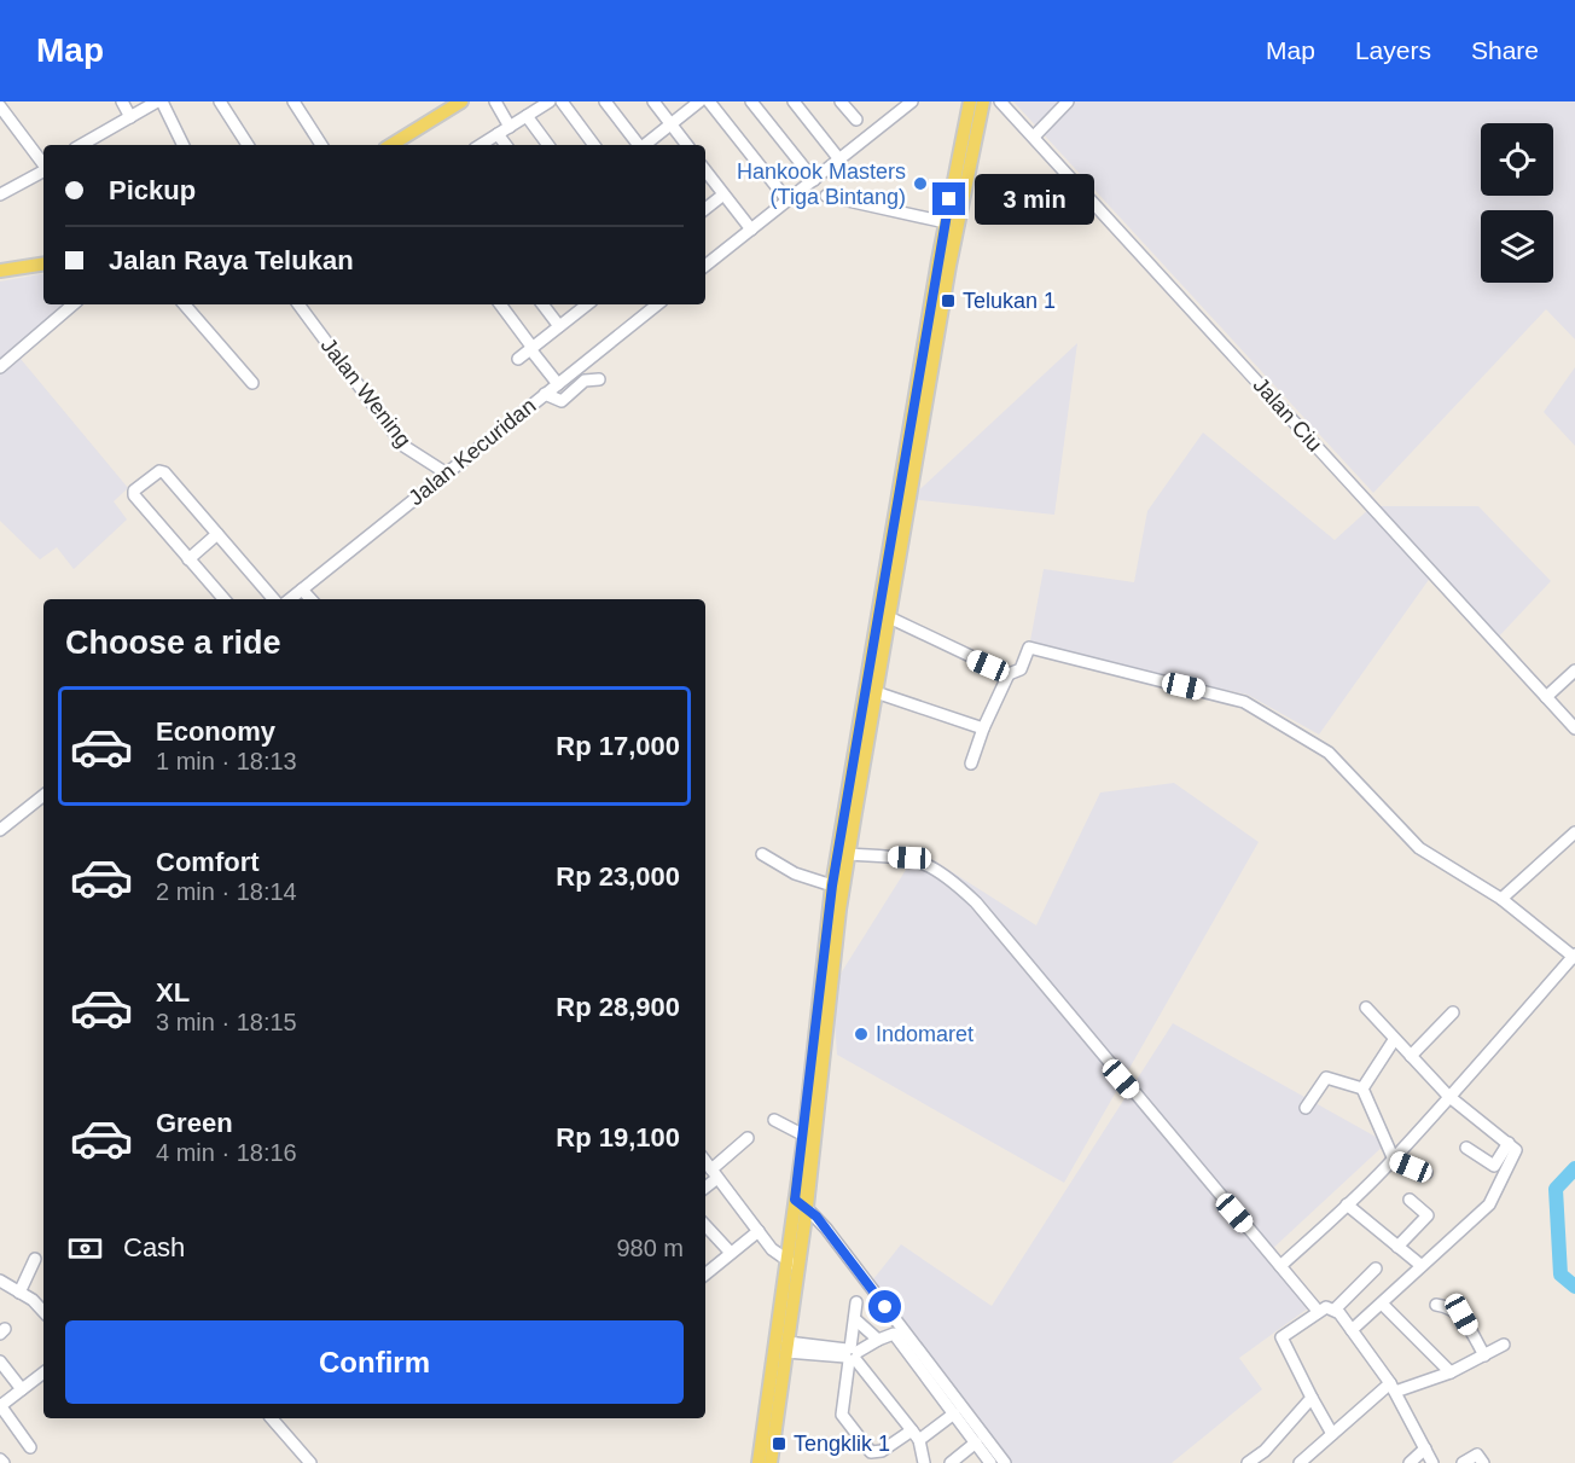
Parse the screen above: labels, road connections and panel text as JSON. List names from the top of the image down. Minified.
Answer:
{"streets":{"street":["Jalan Wening","Jalan Ciu","Jalan Kecuridan"]},"crossings":[["Jalan Wening","Jalan Kecuridan"]],"places":{"other":["Hankook Masters (Tiga Bintang)","Indomaret"],"transit":["Telukan 1","Tengklik 1"]},"page":{"header":"Map","nav":["Map","Layers","Share"],"banner":["Pickup","Jalan Raya Telukan"],"bubble":"3 min","heading":"Choose a ride","list":[{"name":"Economy","note":"1 min · 18:13","value":"Rp 17,000"},{"name":"Comfort","note":"2 min · 18:14","value":"Rp 23,000"},{"name":"XL","note":"3 min · 18:15","value":"Rp 28,900"},{"name":"Green","note":"4 min · 18:16","value":"Rp 19,100"}],"pay":["Cash","980 m"],"buttons":"Confirm"}}
